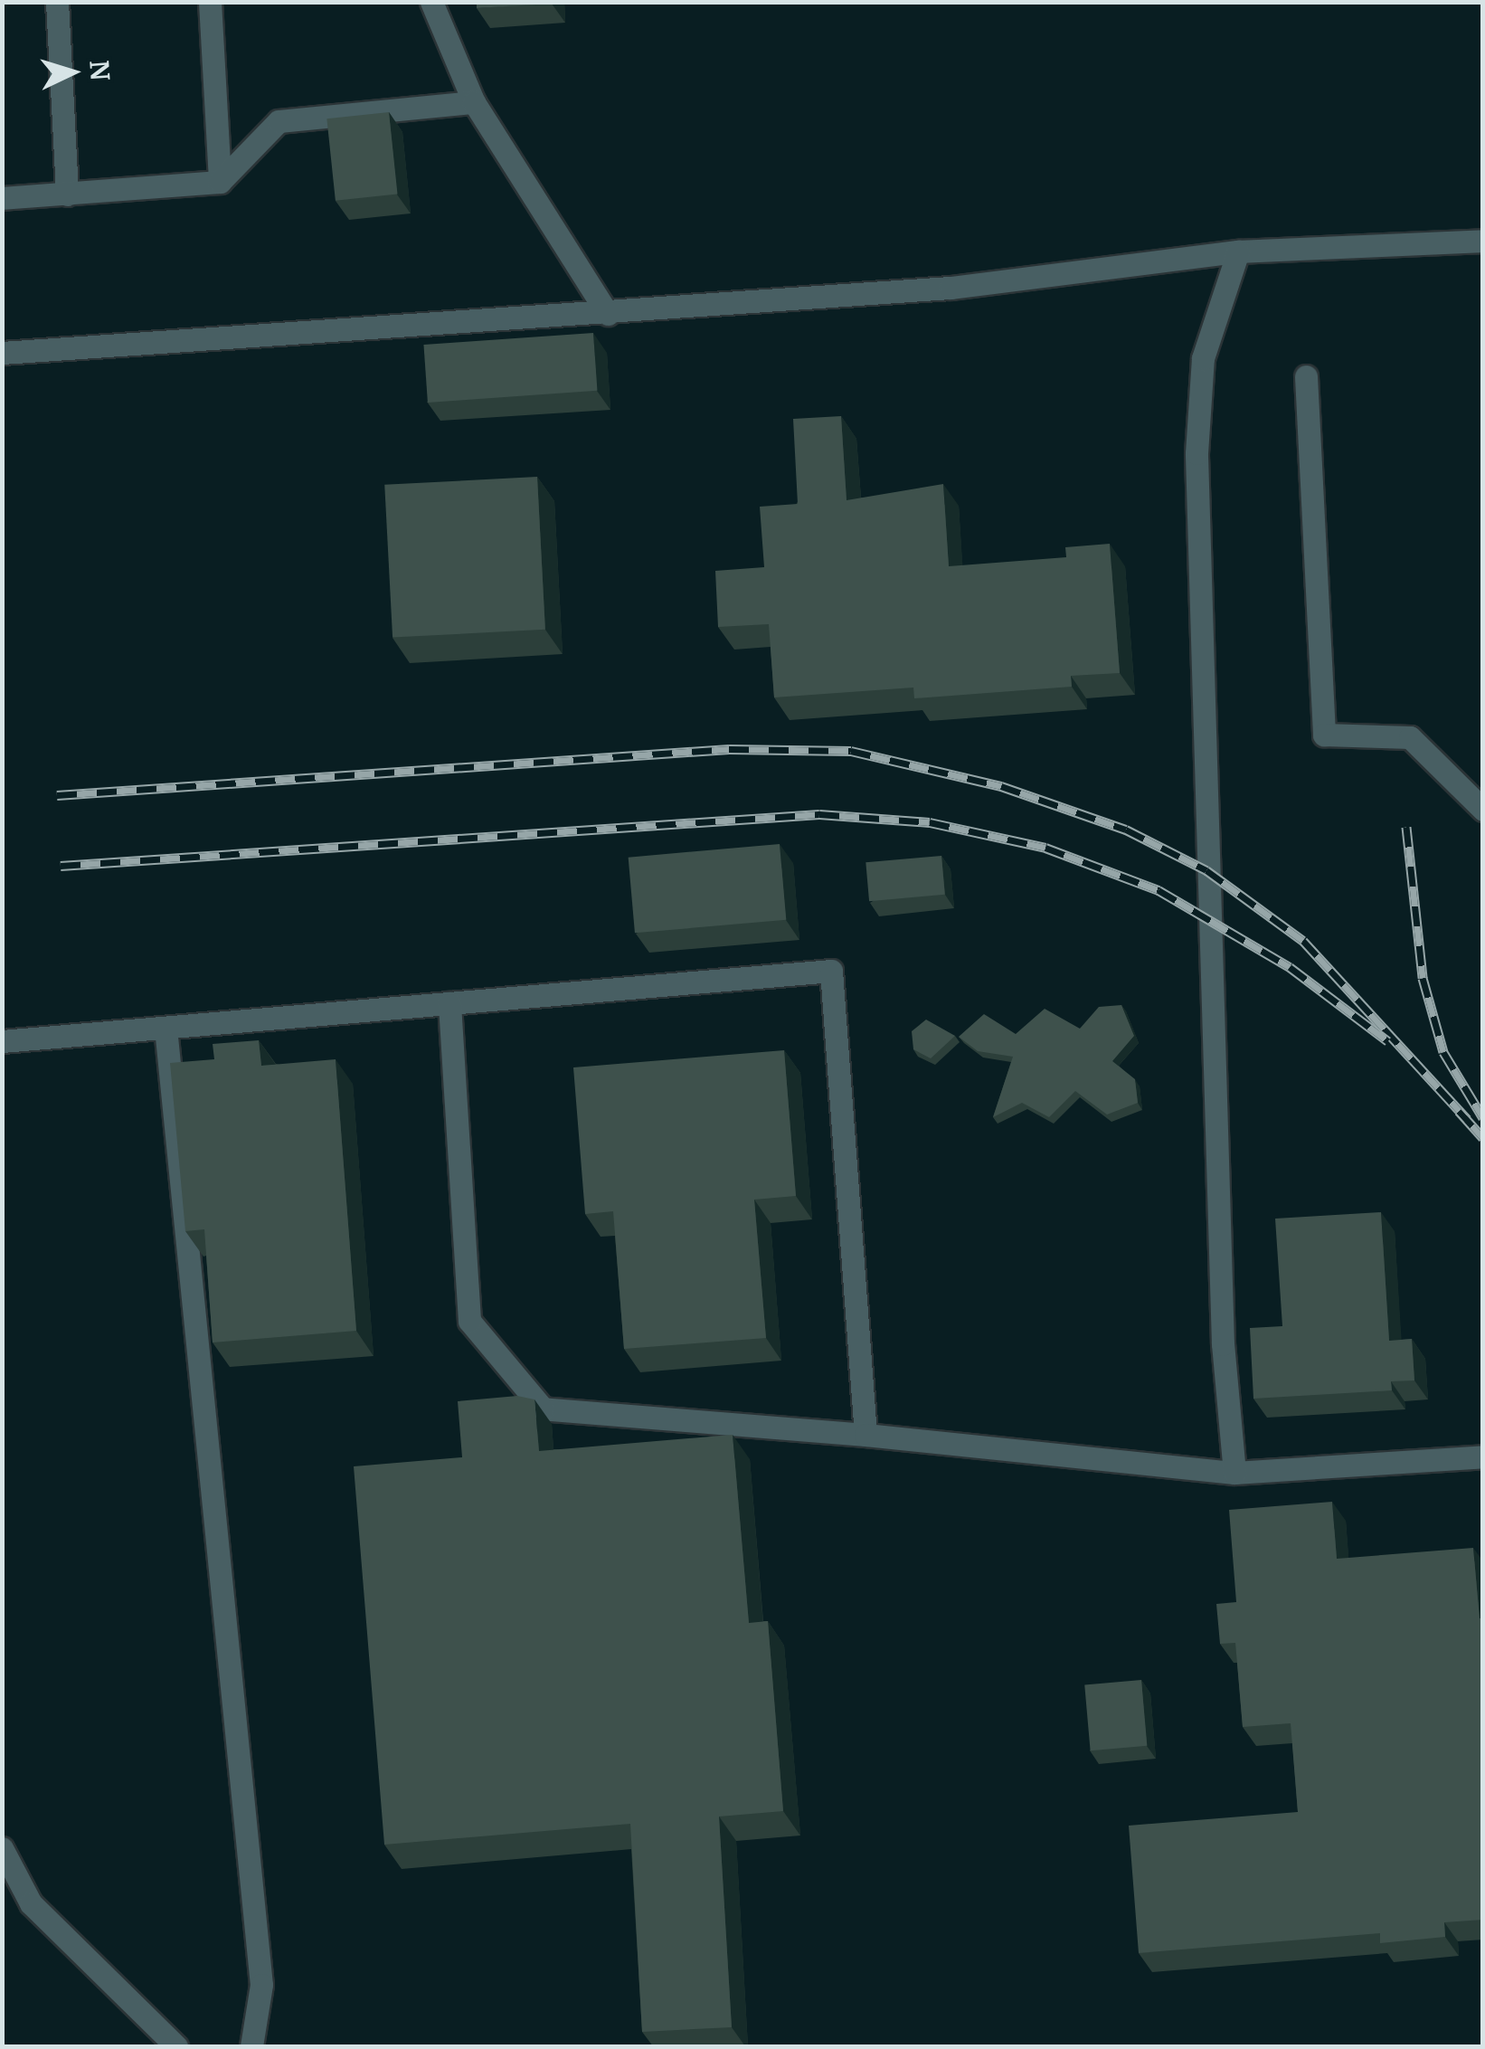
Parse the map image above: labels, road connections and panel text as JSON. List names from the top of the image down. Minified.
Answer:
{"north":"right"}
